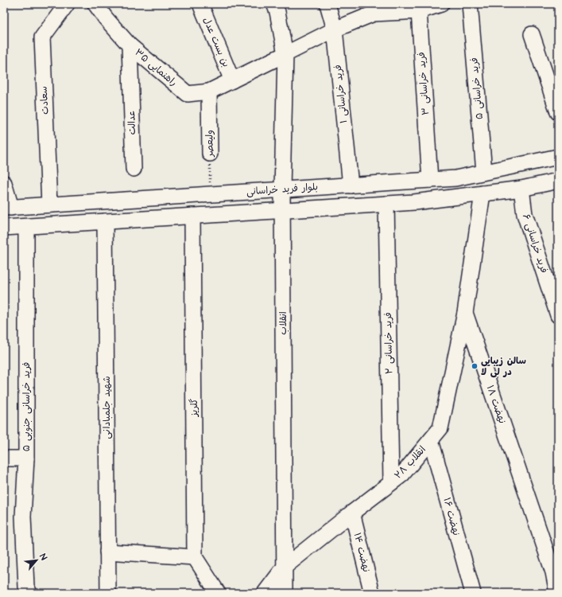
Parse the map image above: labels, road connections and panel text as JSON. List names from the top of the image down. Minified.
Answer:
{"streets":{"street":["بن بست عدل","راهنمایی ۳۵","فرید خراسانی ۳","فرید خراسانی ۵","فرید خراسانی ۱","سعادت","عدالت","ولیعصر","بلوار فرید خراسانی","فرید خراسانی ۶","انقلاب","فرید خراسانی ۲","نهضت ۱۸","فرید خراسانی جنوبی ۵","شهید جلمبادانی","گلریز","انقلاب ۲۸","نهضت ۱۶","نهضت ۱۴"]},"crossings":[["بن بست عدل","راهنمایی ۳۵"],["راهنمایی ۳۵","عدالت"],["راهنمایی ۳۵","ولیعصر"],["راهنمایی ۳۵","انقلاب"],["فرید خراسانی ۳","بلوار فرید خراسانی"],["فرید خراسانی ۵","بلوار فرید خراسانی"],["فرید خراسانی ۱","بلوار فرید خراسانی"],["سعادت","بلوار فرید خراسانی"],["ولیعصر","بلوار فرید خراسانی"],["بلوار فرید خراسانی","انقلاب"],["انقلاب","انقلاب ۲۸"],["فرید خراسانی ۲","انقلاب ۲۸"],["نهضت ۱۸","انقلاب ۲۸"],["انقلاب ۲۸","نهضت ۱۶"],["انقلاب ۲۸","نهضت ۱۴"]],"places":["سالن زیبایی در لی لا"],"north":"top right"}
